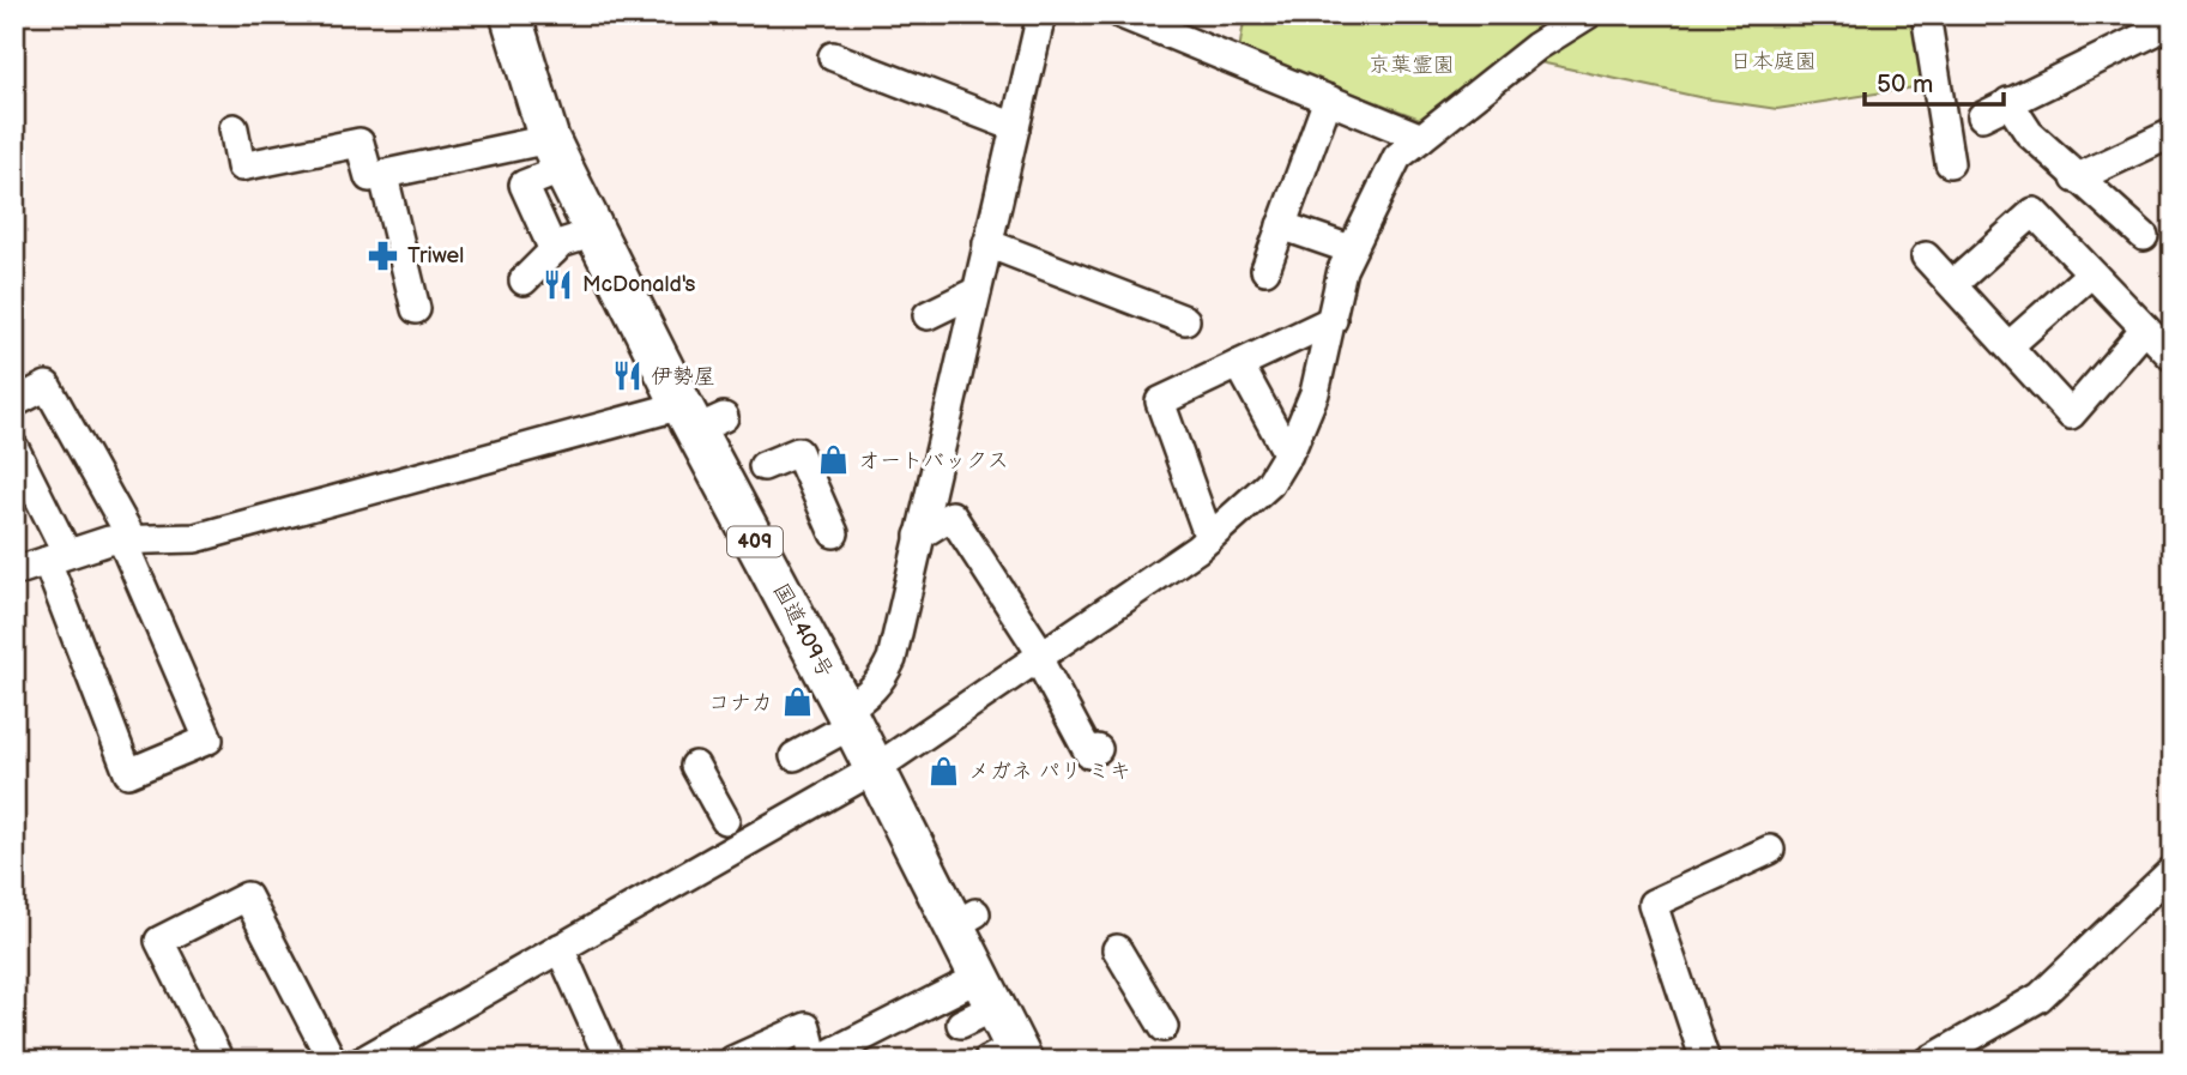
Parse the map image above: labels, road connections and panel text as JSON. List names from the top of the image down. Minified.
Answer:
{"streets":{"highway":["409","国道409号"]},"parks":["日本庭園","京葉霊園"],"places":{"pharmacy":["Triwel"],"restaurant":["McDonald's","伊勢屋"],"shop":["オートバックス","コナカ","メガネ パリ ミキ"]},"scale_bar":"50 m"}
